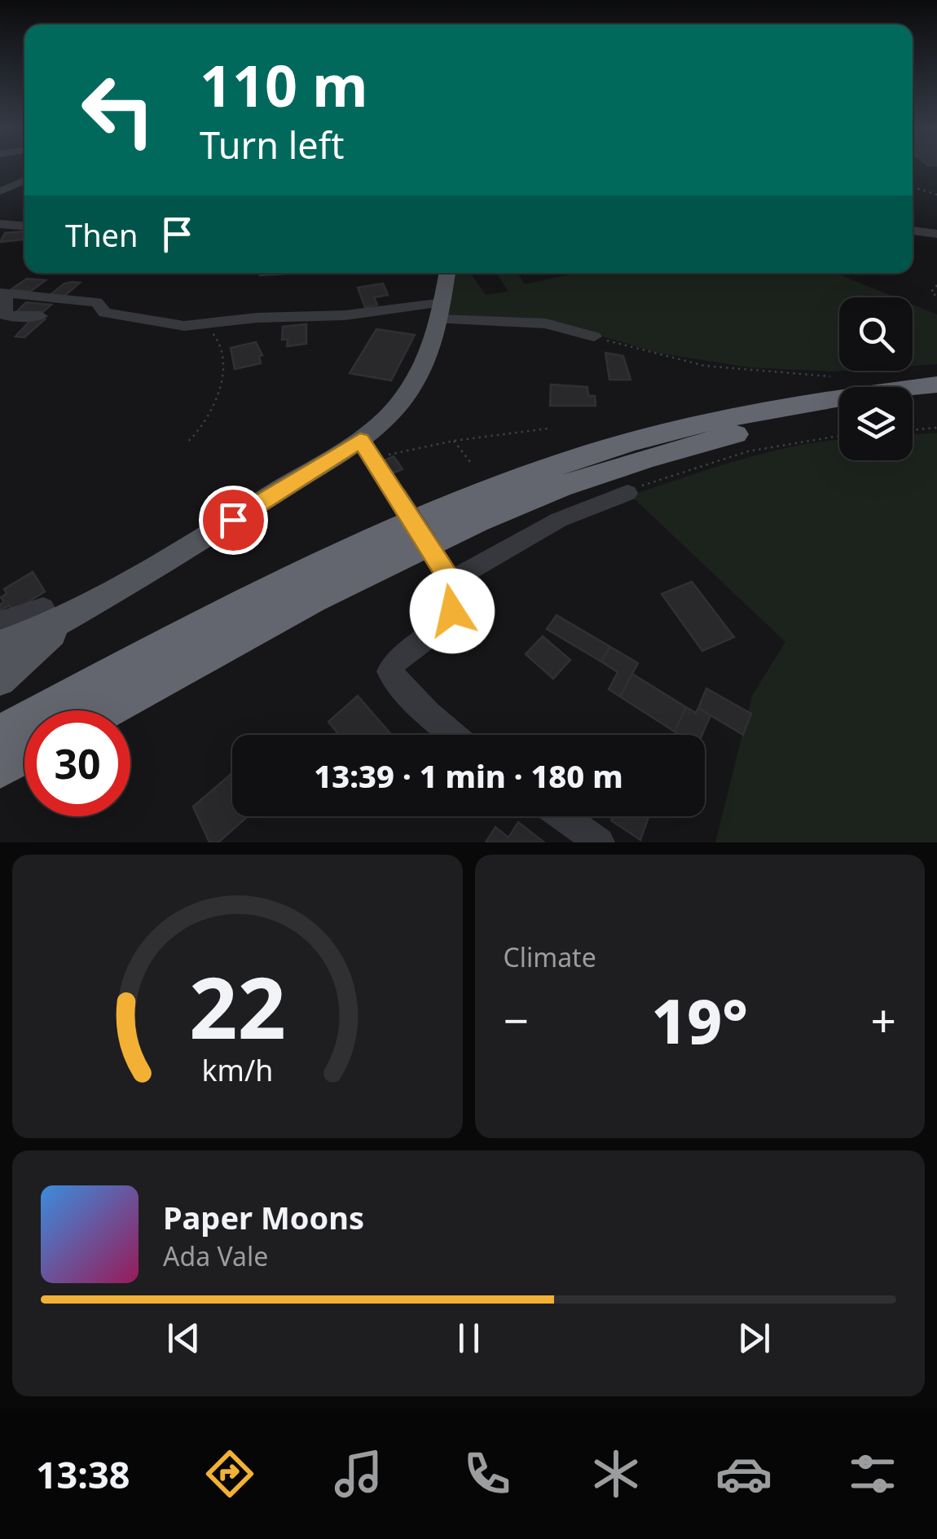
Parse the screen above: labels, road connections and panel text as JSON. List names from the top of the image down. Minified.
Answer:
{"page":{"turn":["110 m","Turn left"],"then":"Then","limit":"30","trip":"13:39 · 1 min · 180 m","tile":"Climate","heat":["−","19°","+"],"song":["Paper Moons","Ada Vale"],"tabs":"13:38","gauge":["22","km/h"]}}
